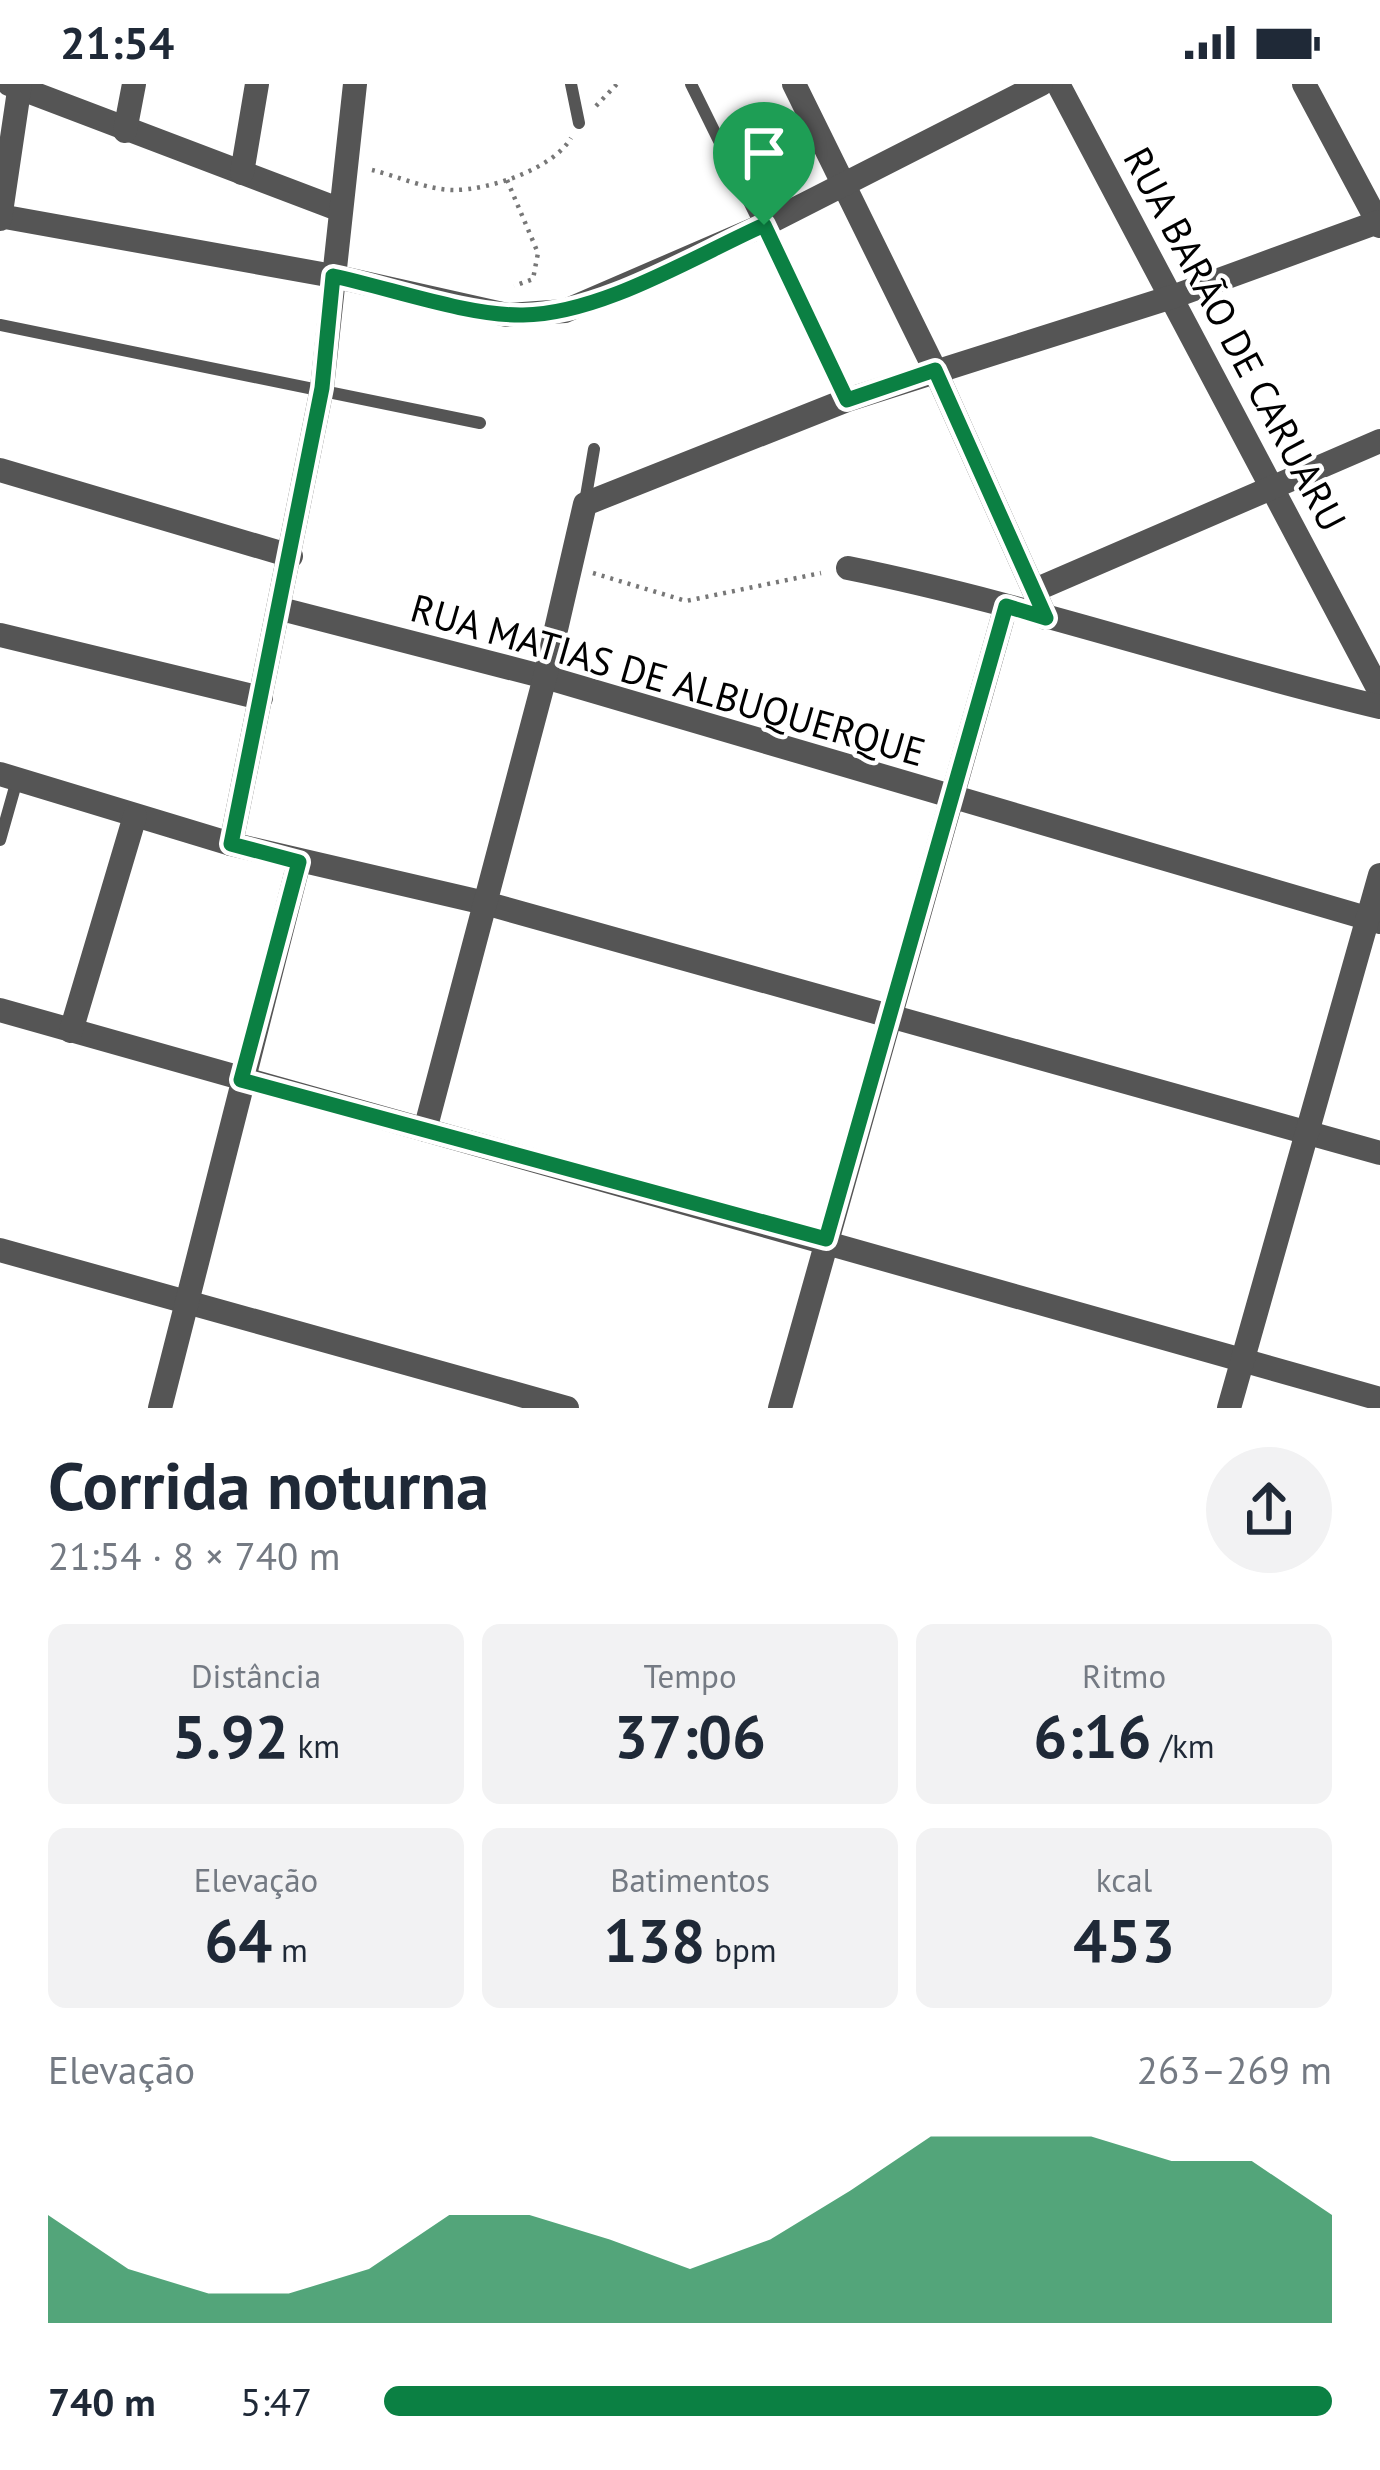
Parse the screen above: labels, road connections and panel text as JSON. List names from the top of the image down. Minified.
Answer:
{"streets":{"street":["RUA BARÃO DE CARUARU","RUA MATIAS DE ALBUQUERQUE"]},"page":{"status":"21:54","heading":["Corrida noturna","21:54 · 8 × 740 m"],"stats":[["Distância","5.92 km"],["Tempo","37:06"],["Ritmo","6:16 /km"],["Elevação","64 m"],["Batimentos","138 bpm"],["kcal","453"]],"chart":["Elevação","263–269 m"],"list":[{"name":"740 m","note":"5:47"}]}}
